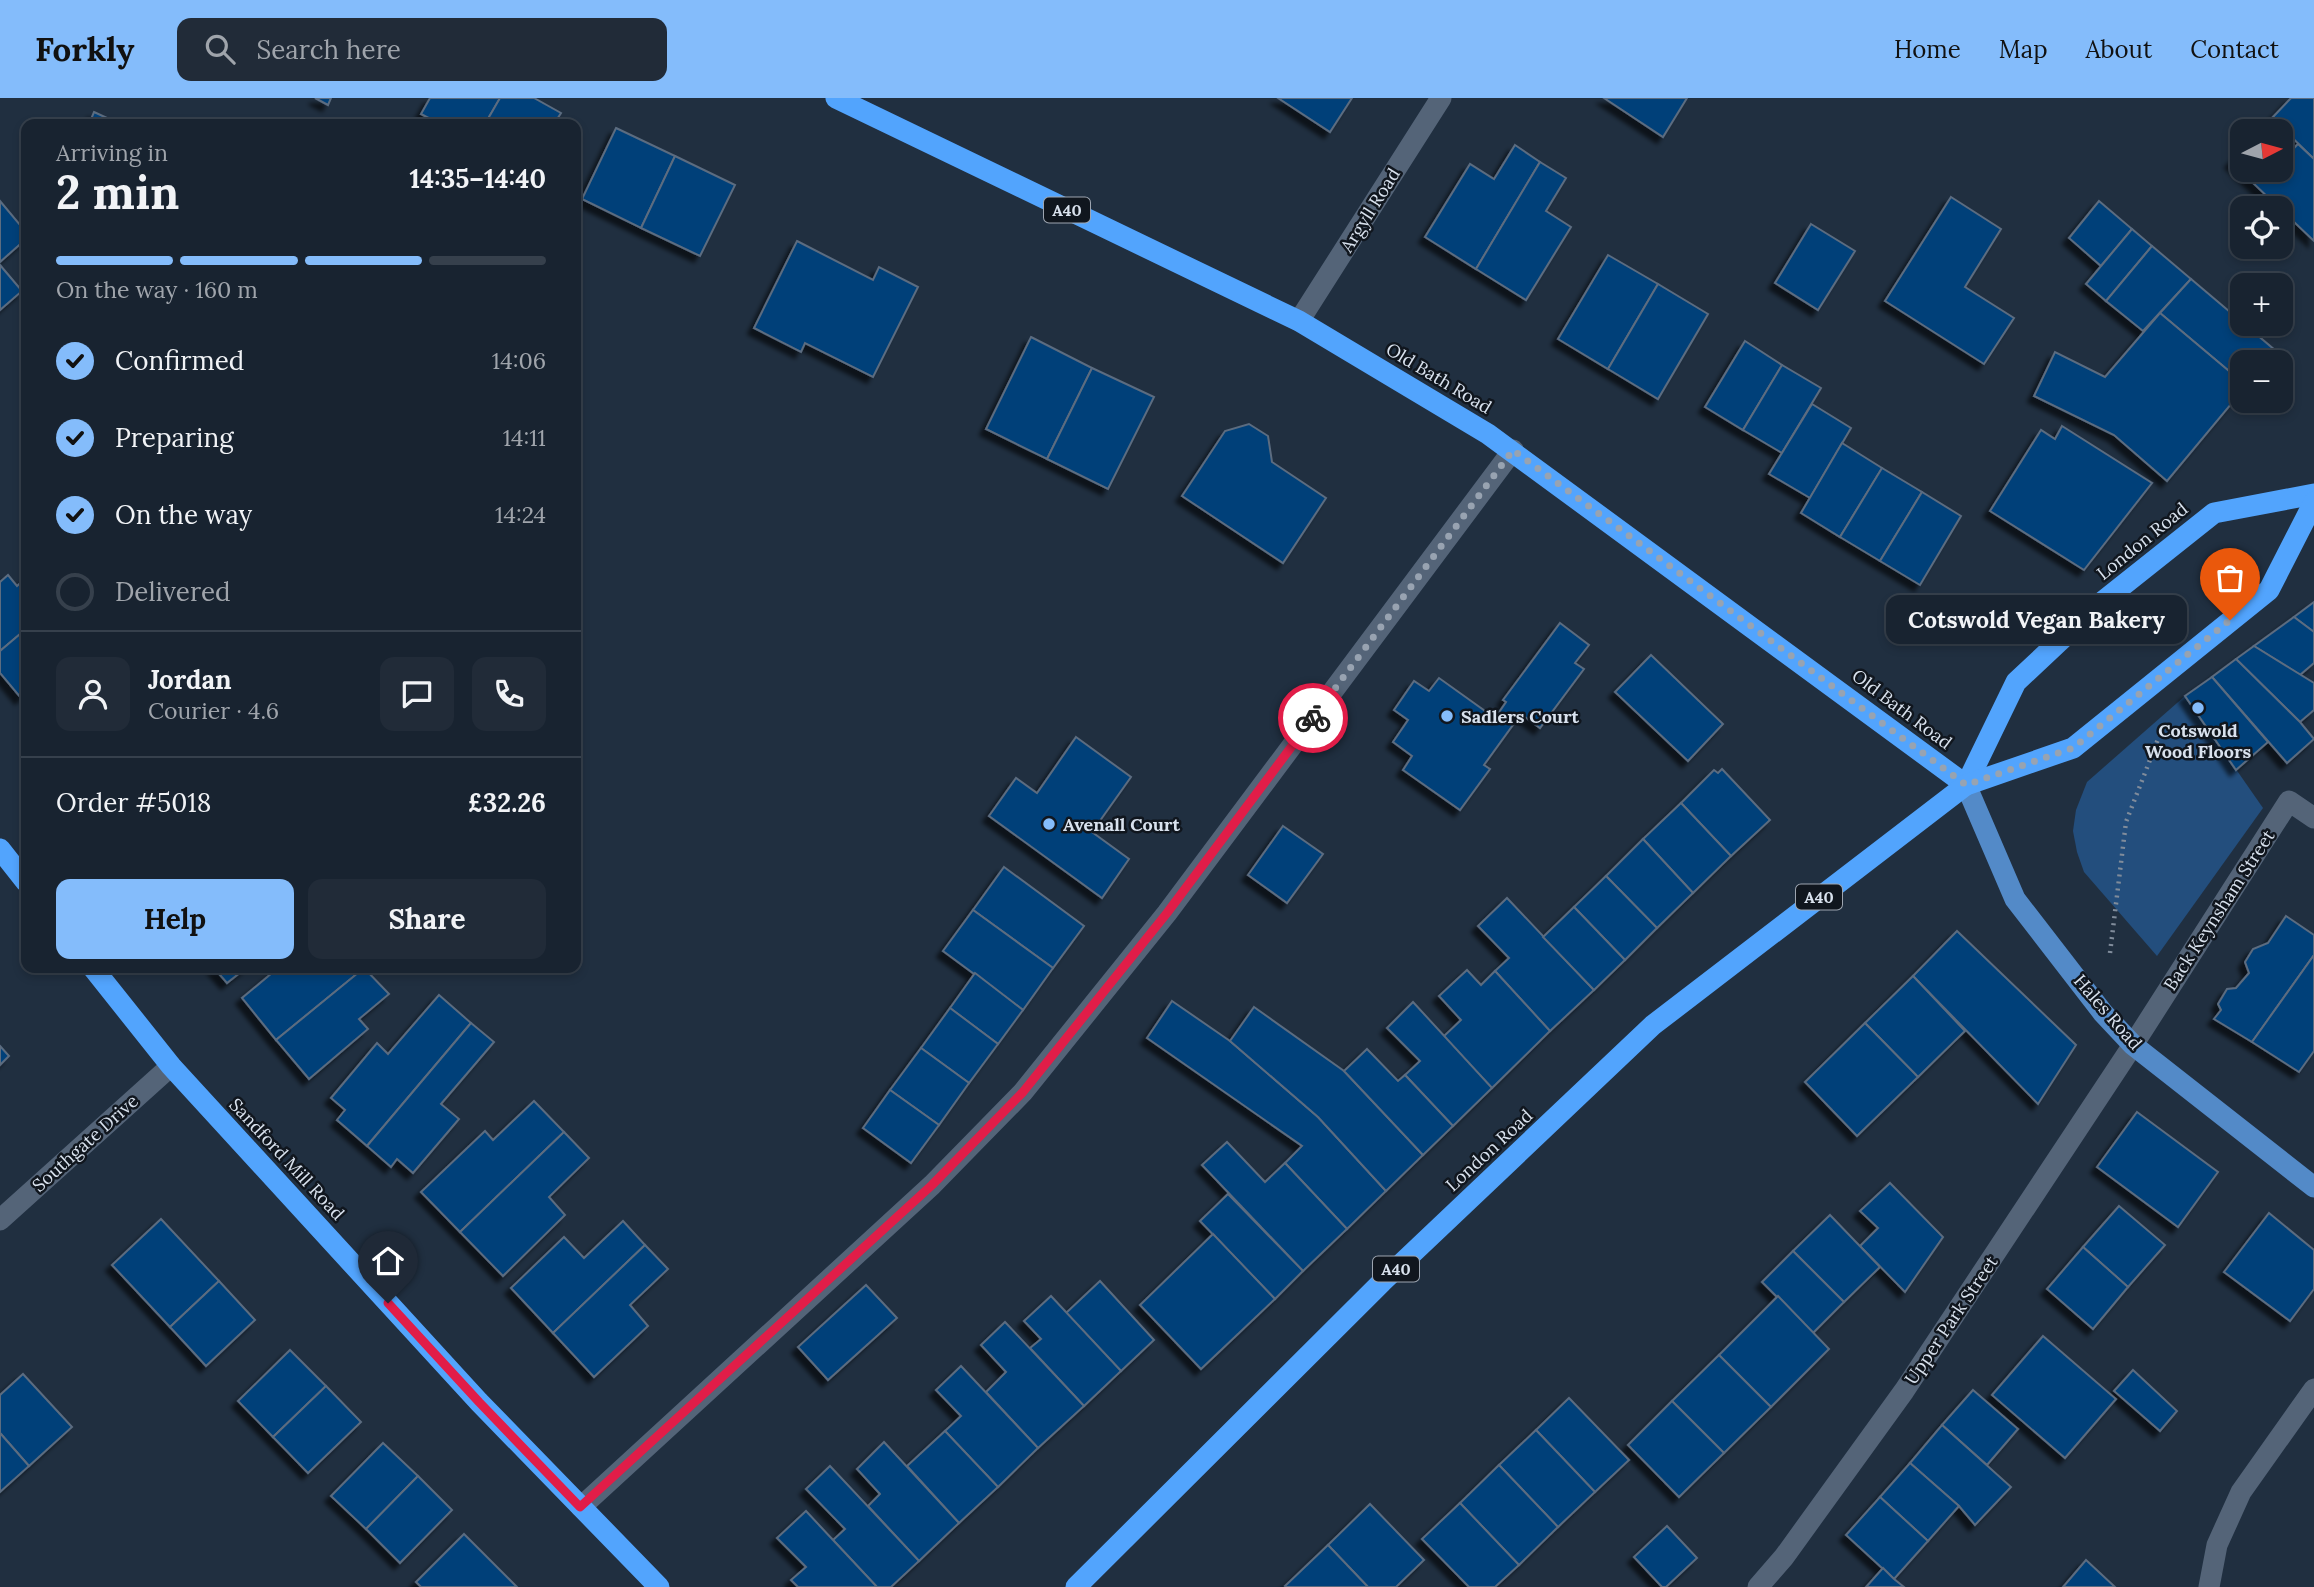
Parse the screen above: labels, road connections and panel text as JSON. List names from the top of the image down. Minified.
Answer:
{"streets":{"highway":["A40","Old Bath Road","London Road","Sandford Mill Road"],"main road":["Hales Road"],"street":["Argyll Road","Back Keynsham Street","Southgate Drive","Upper Park Street"]},"crossings":[["Argyll Road","Old Bath Road"],["Old Bath Road","London Road"],["Old Bath Road","Hales Road"],["London Road","Hales Road"],["Back Keynsham Street","Hales Road"],["Back Keynsham Street","Upper Park Street"],["Hales Road","Upper Park Street"],["Southgate Drive","Sandford Mill Road"]],"places":["Cotswold Vegan Bakery","Cotswold Wood Floors","Sadlers Court","Avenall Court"],"north":"right","page":{"header":"Forkly","search":"Search here","nav":["Home","Map","About","Contact"],"map_buttons":["+","−"],"heading":["2 min","Arriving in","14:35–14:40"],"panel":["Jordan","Courier · 4.6","Order #5018","£32.26"],"bar":"On the way · 160 m","list":[["Confirmed","14:06"],["Preparing","14:11"],["On the way","14:24"],"Delivered"],"bubble":"Cotswold Vegan Bakery","buttons":["Help","Share"]}}
